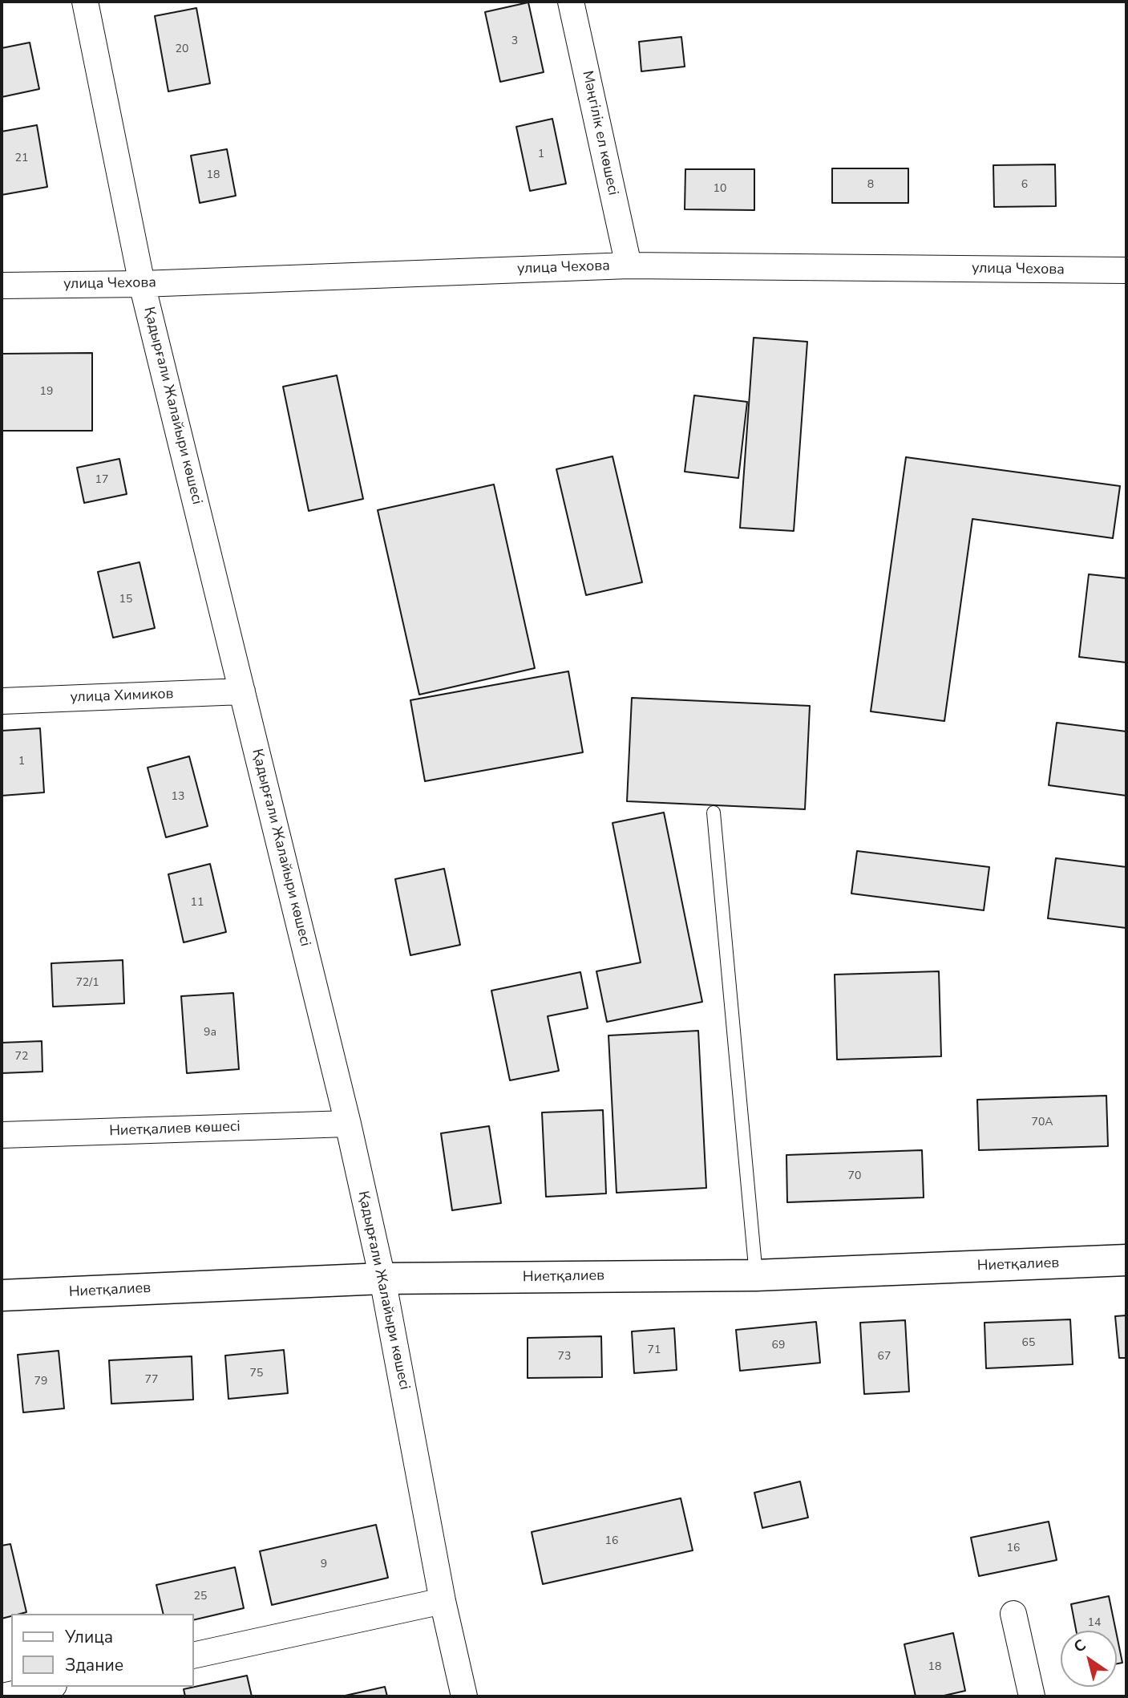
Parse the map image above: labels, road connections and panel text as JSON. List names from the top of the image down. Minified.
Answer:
{"streets":{"street":["Мәңгілік ел көшесі","улица Чехова","Қадырғали Жалайыри көшесі","улица Химиков","Ниетқалиев көшесі","Ниетқалиев"]},"crossings":[["Мәңгілік ел көшесі","улица Чехова"],["улица Чехова","Қадырғали Жалайыри көшесі"],["Қадырғали Жалайыри көшесі","улица Химиков"],["Қадырғали Жалайыри көшесі","Ниетқалиев көшесі"],["Қадырғали Жалайыри көшесі","Ниетқалиев"]],"house_numbers":["3","20","1","21","18","8","6","10","19","17","15","1","13","11","72/1","9а","72","70А","70","65","69","71","73","67","75","77","79","16","16","9","25","14","18"],"legend":["Улица","Здание"],"north":"top left"}
